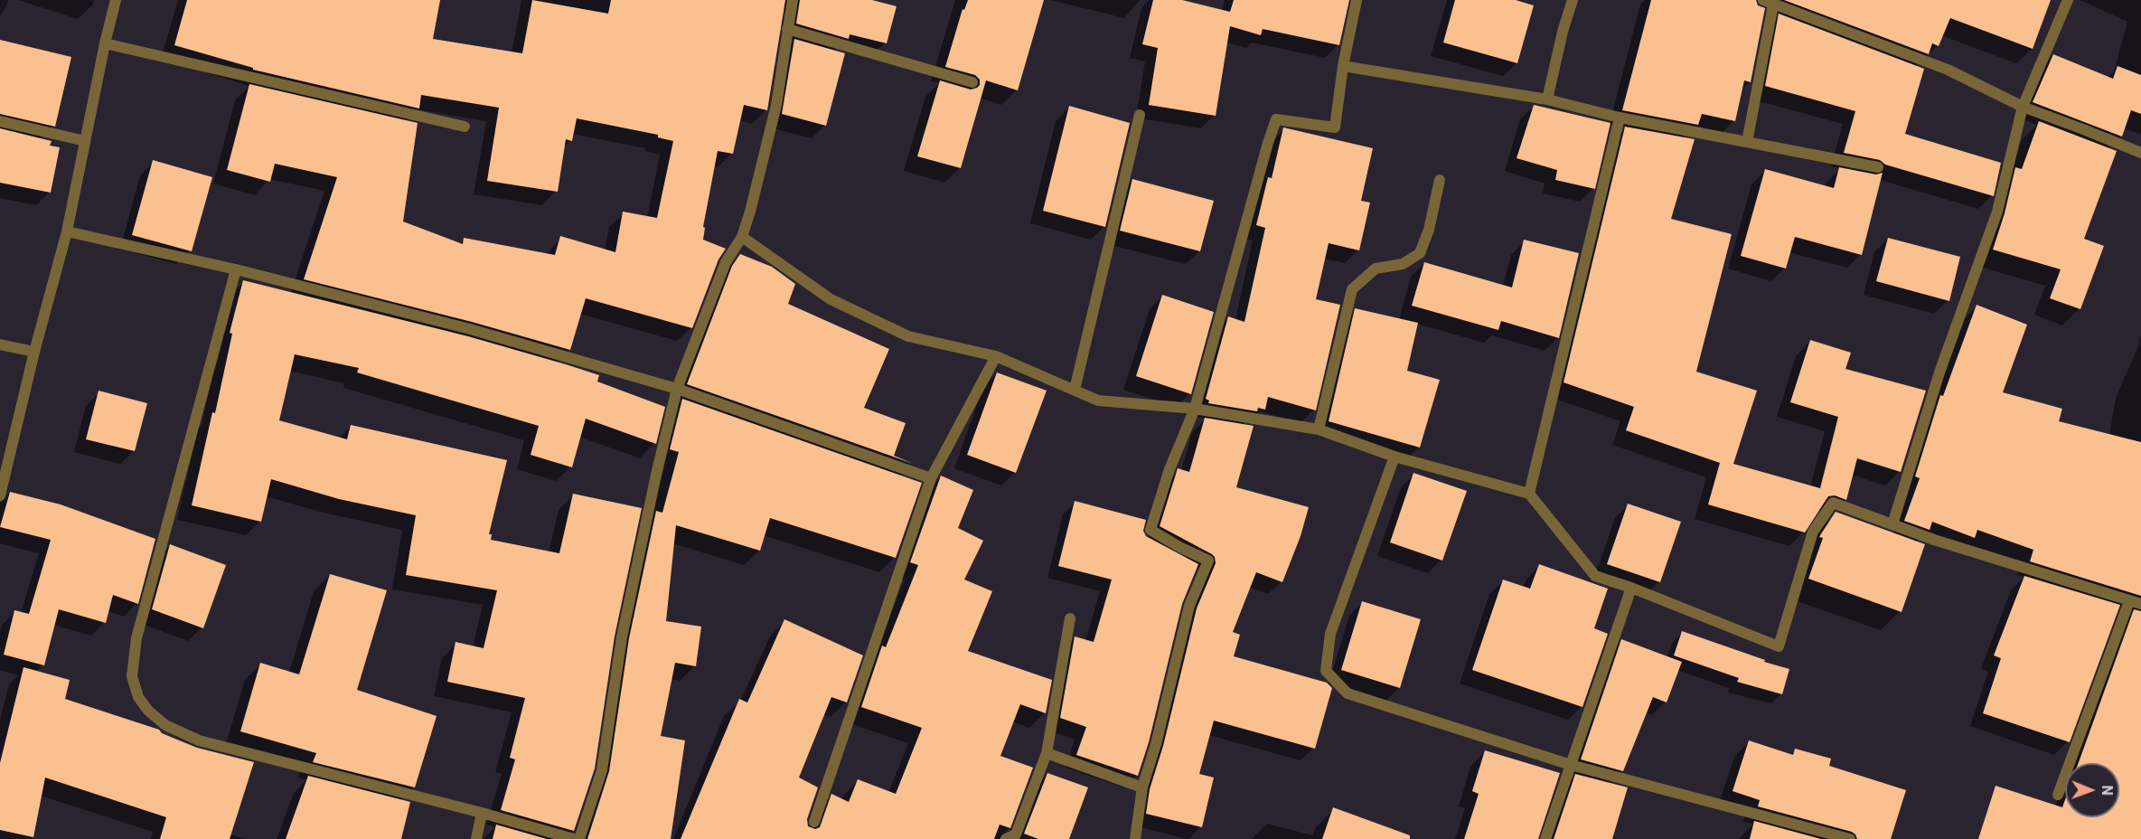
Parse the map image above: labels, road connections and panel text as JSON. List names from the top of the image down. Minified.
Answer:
{"north":"right"}
